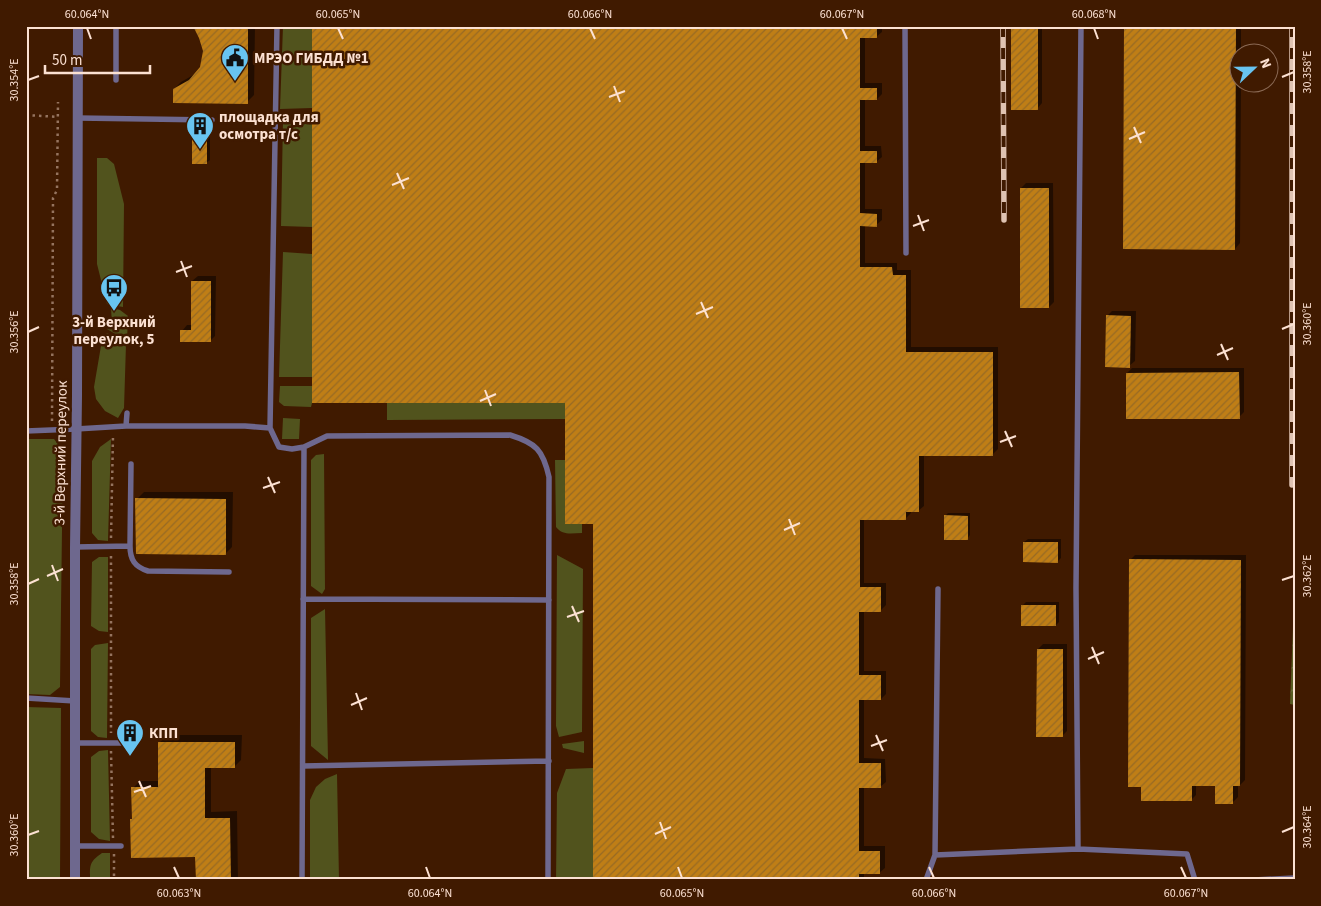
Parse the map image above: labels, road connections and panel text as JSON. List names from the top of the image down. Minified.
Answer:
{"streets":{"street":["3-й Верхний переулок"]},"places":{"public building":["МРЭО ГИБДД №1"],"building":["площадка для осмотра т/с","КПП"],"bus stop":["3-й Верхний переулок, 5"]},"scale_bar":"50 m","north":"right","coordinates":["60.064°N","60.065°N","60.066°N","60.067°N","60.068°N","30.358°E","30.354°E","30.360°E","30.356°E","30.362°E","30.364°E","60.063°N"]}
